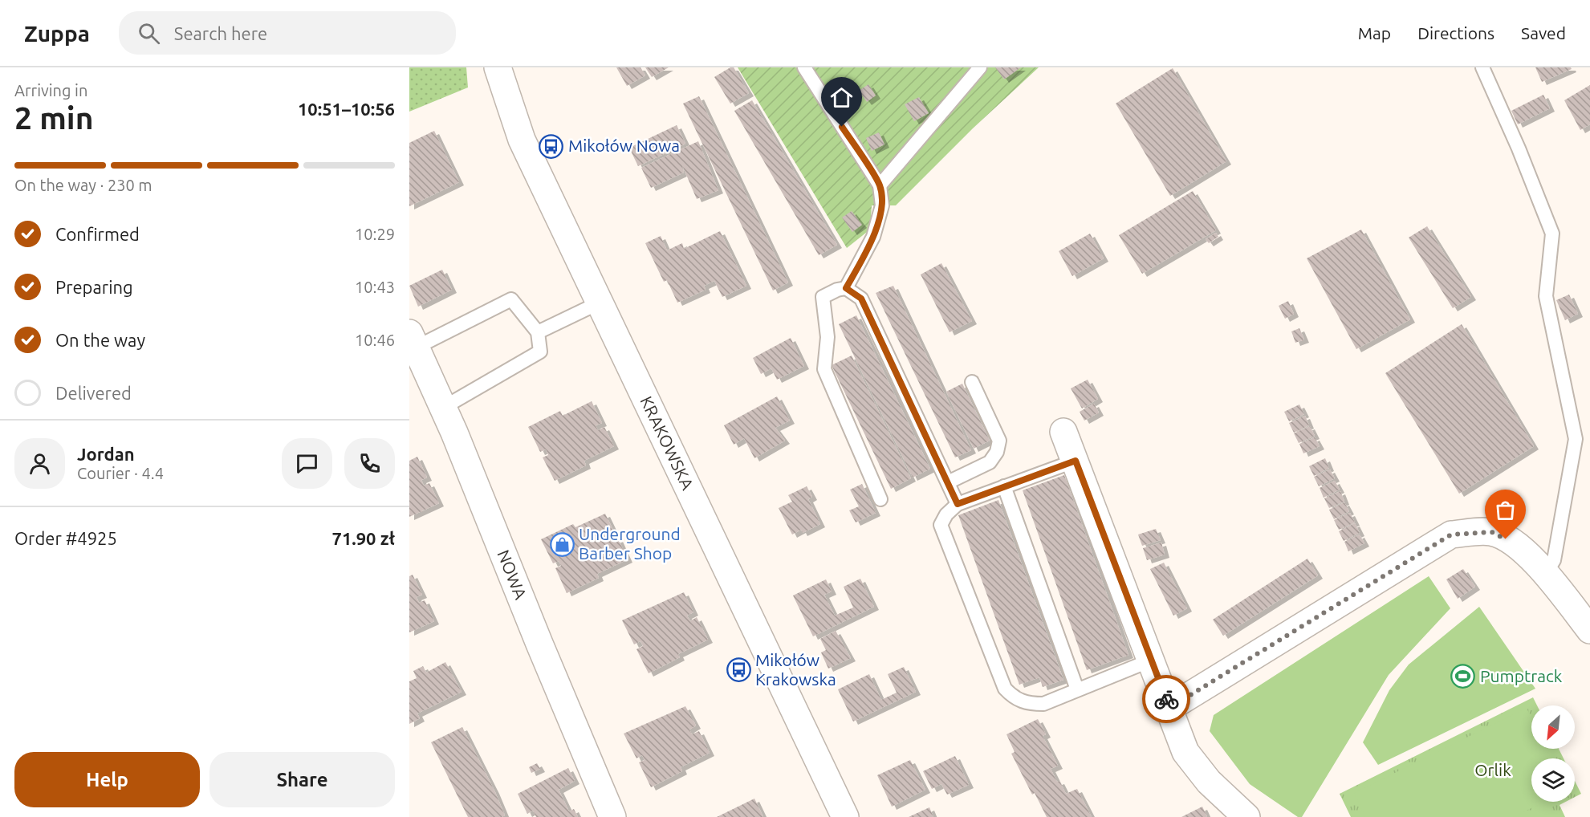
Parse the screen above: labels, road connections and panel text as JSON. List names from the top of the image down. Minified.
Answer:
{"streets":{"street":["KRAKOWSKA","NOWA"]},"parks":["Orlik"],"places":{"bus stop":["Mikołów Nowa","Mikołów Krakowska"],"shop":["Underground Barber Shop"],"sports":["Pumptrack"]},"north":"bottom left","page":{"header":"Zuppa","search":"Search here","nav":["Map","Directions","Saved"],"heading":["2 min","Arriving in","10:51–10:56"],"panel":["Jordan","Courier · 4.4","Order #4925","71.90 zł"],"bar":"On the way · 230 m","list":[["Confirmed","10:29"],["Preparing","10:43"],["On the way","10:46"],"Delivered"],"buttons":["Help","Share"]}}
